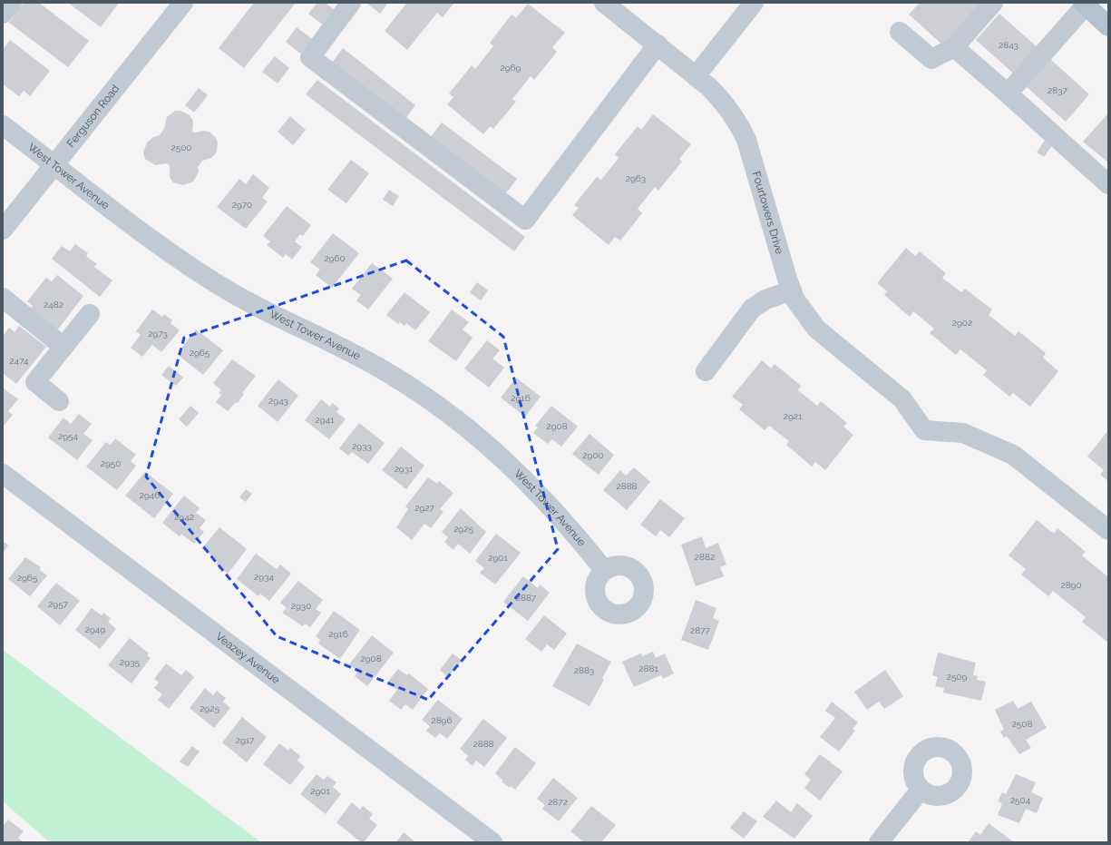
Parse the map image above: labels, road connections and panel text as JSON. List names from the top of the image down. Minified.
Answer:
{"streets":{"street":["Ferguson Road","West Tower Avenue","Fourtowers Drive","Veazey Avenue"]},"crossings":[["Ferguson Road","West Tower Avenue"]],"house_numbers":["2843","2969","2837","2500","2963","2970","2960","2482","2902","2973","2965","2474","2916","2943","2921","2941","2908","2954","2933","2900","2950","2931","2888","2946","2927","2942","2925","2882","2901","2934","2965","2890","2887","2957","2930","2949","2877","2916","2908","2935","2881","2883","2509","2925","2896","2508","2917","2888","2901","2504","2872"]}
